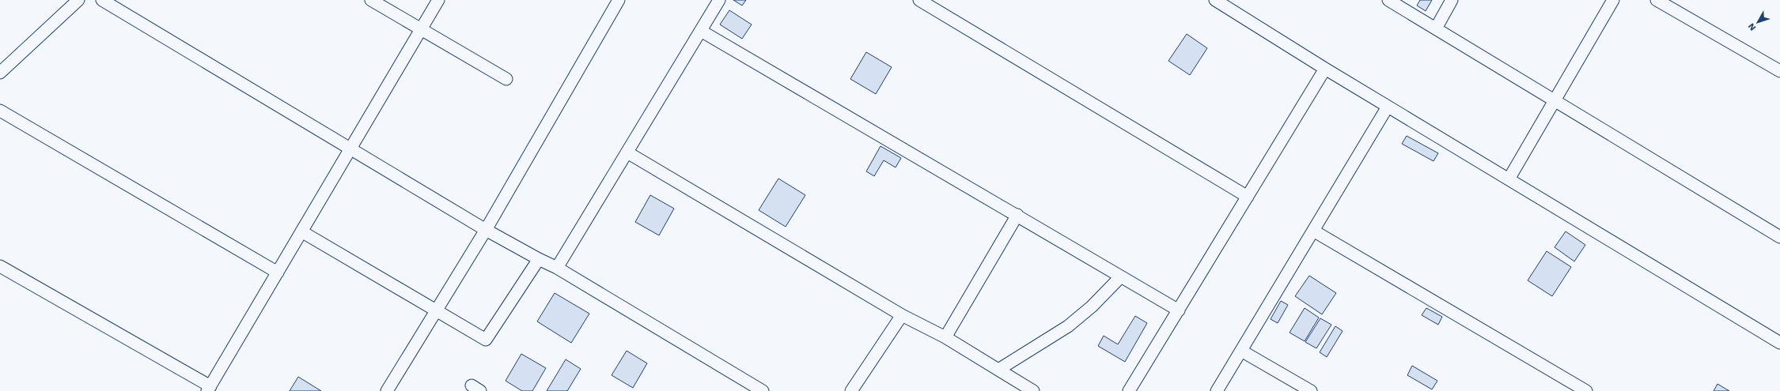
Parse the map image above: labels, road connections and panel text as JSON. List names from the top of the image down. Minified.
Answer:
{"north":"bottom left"}
